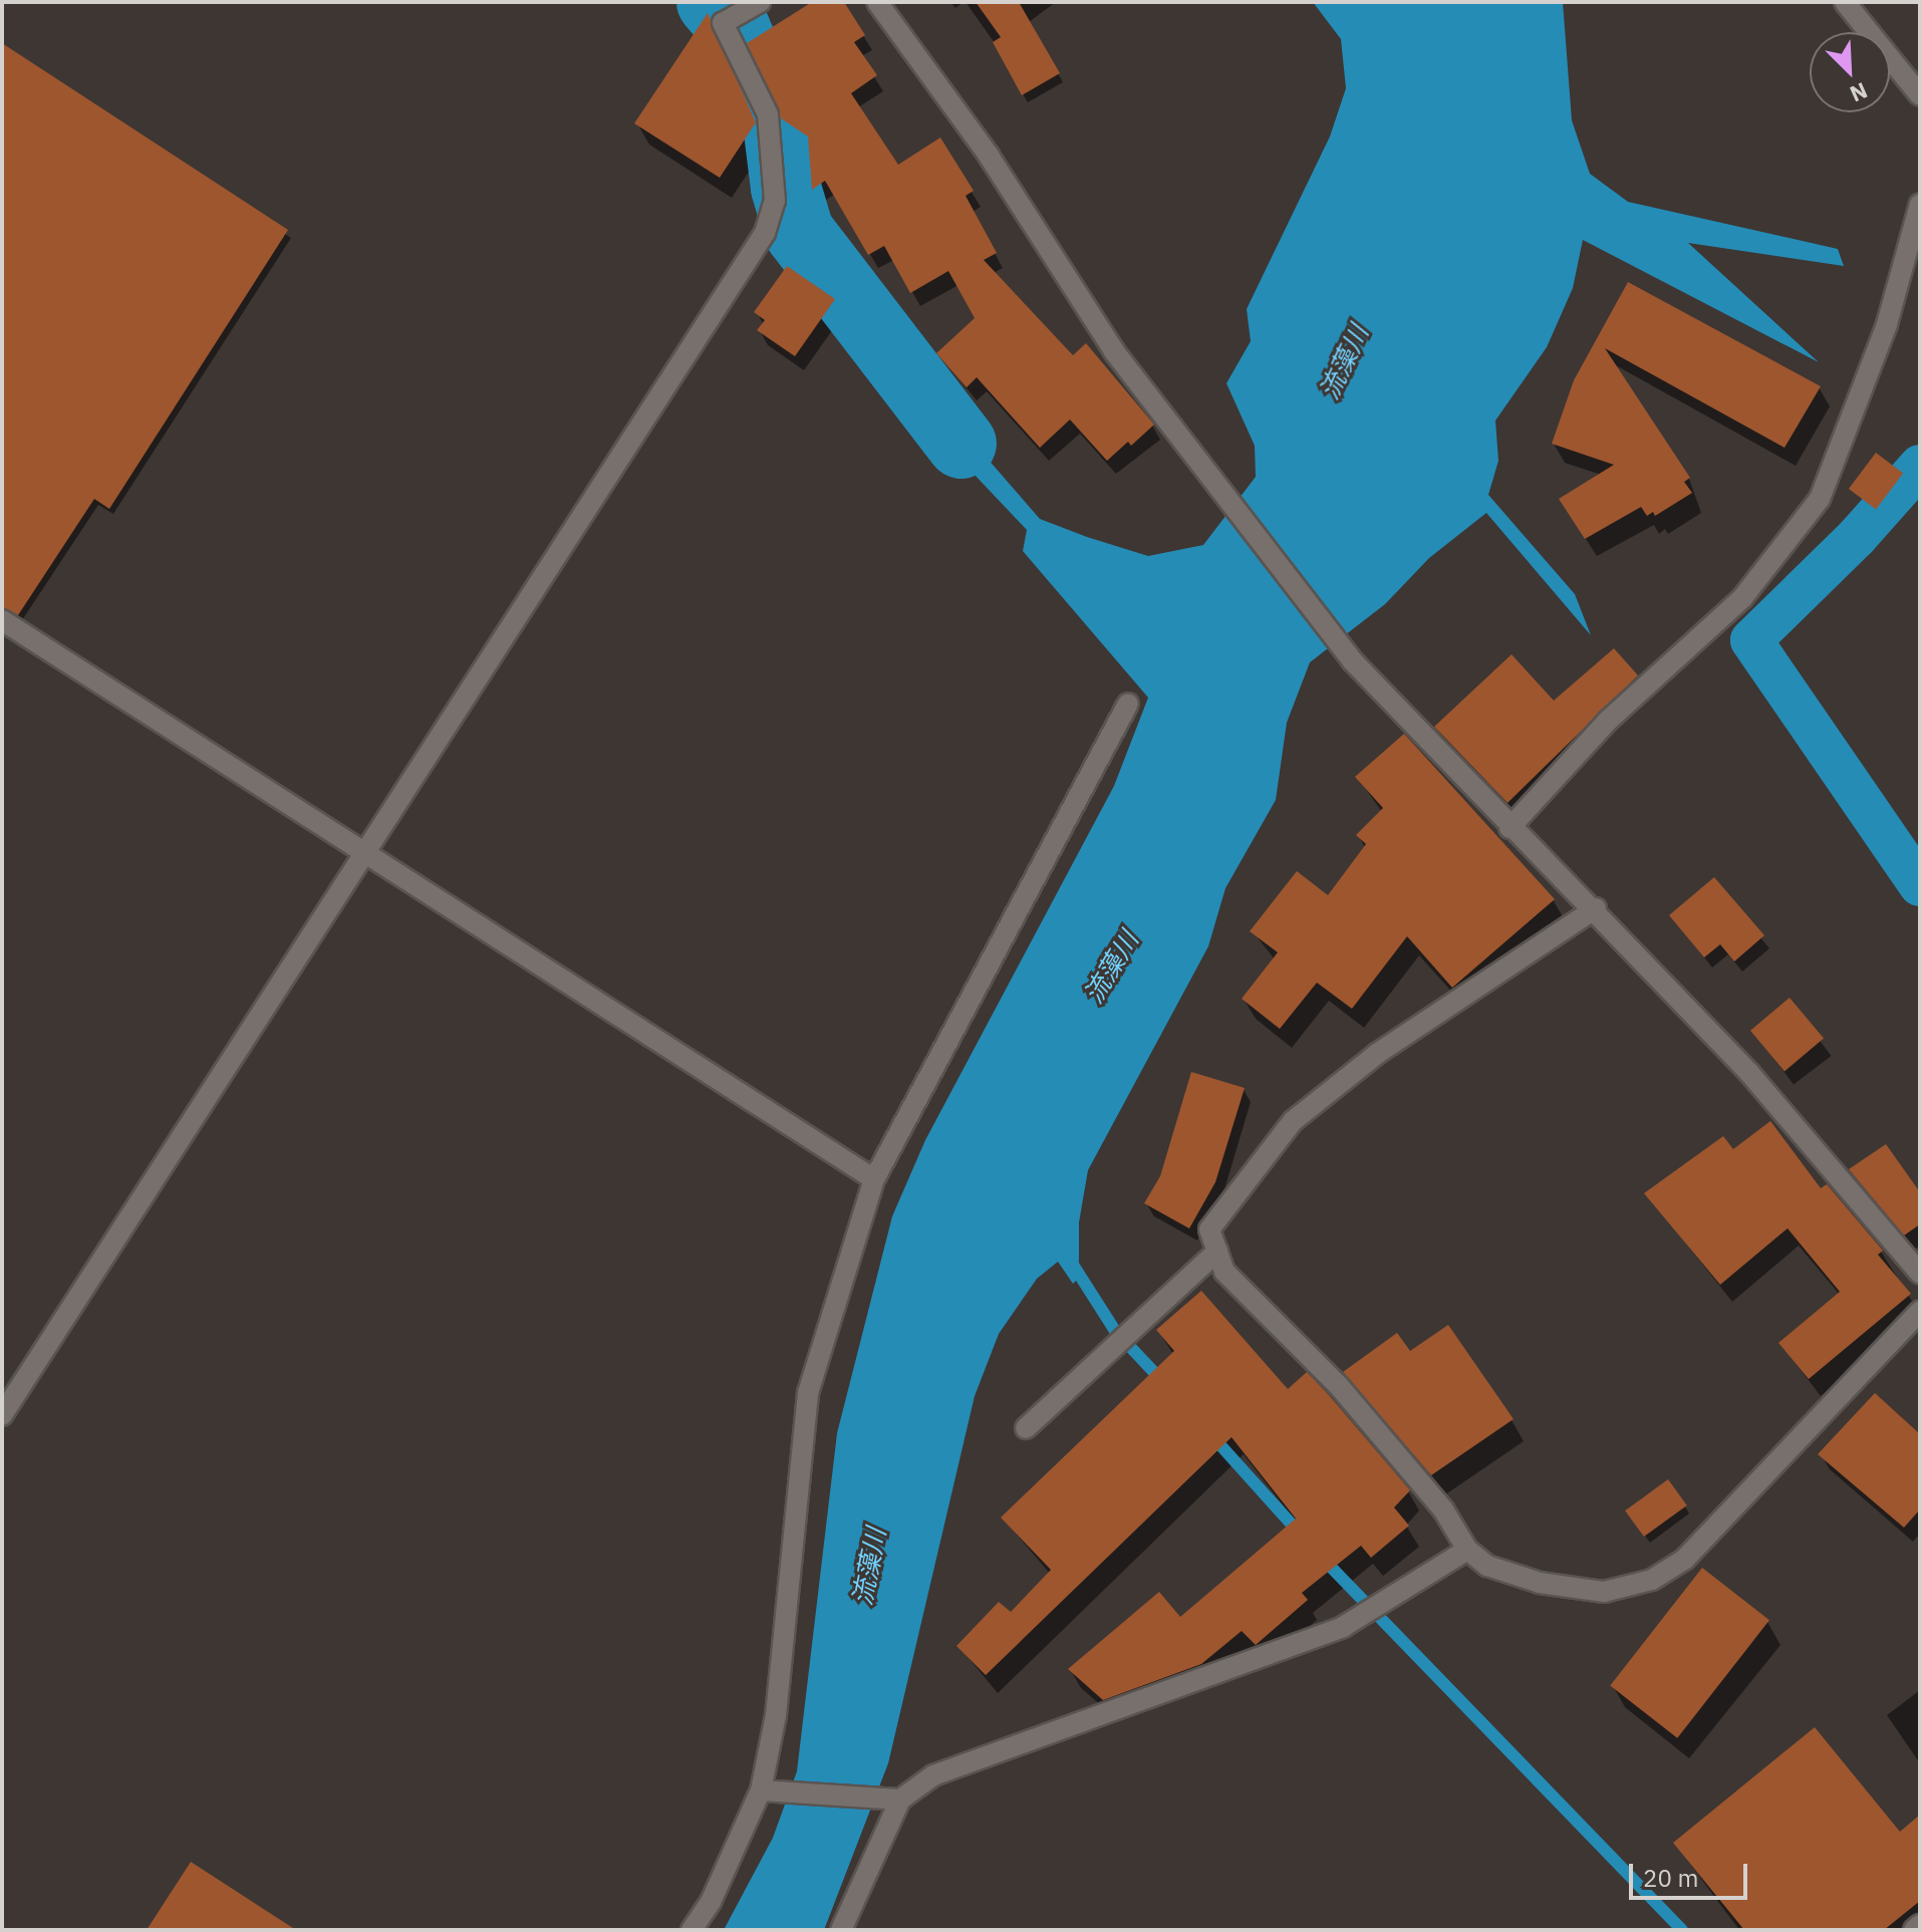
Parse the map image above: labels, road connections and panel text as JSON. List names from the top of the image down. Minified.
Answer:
{"water":["流藻川"],"scale_bar":"20 m","north":"bottom right"}
